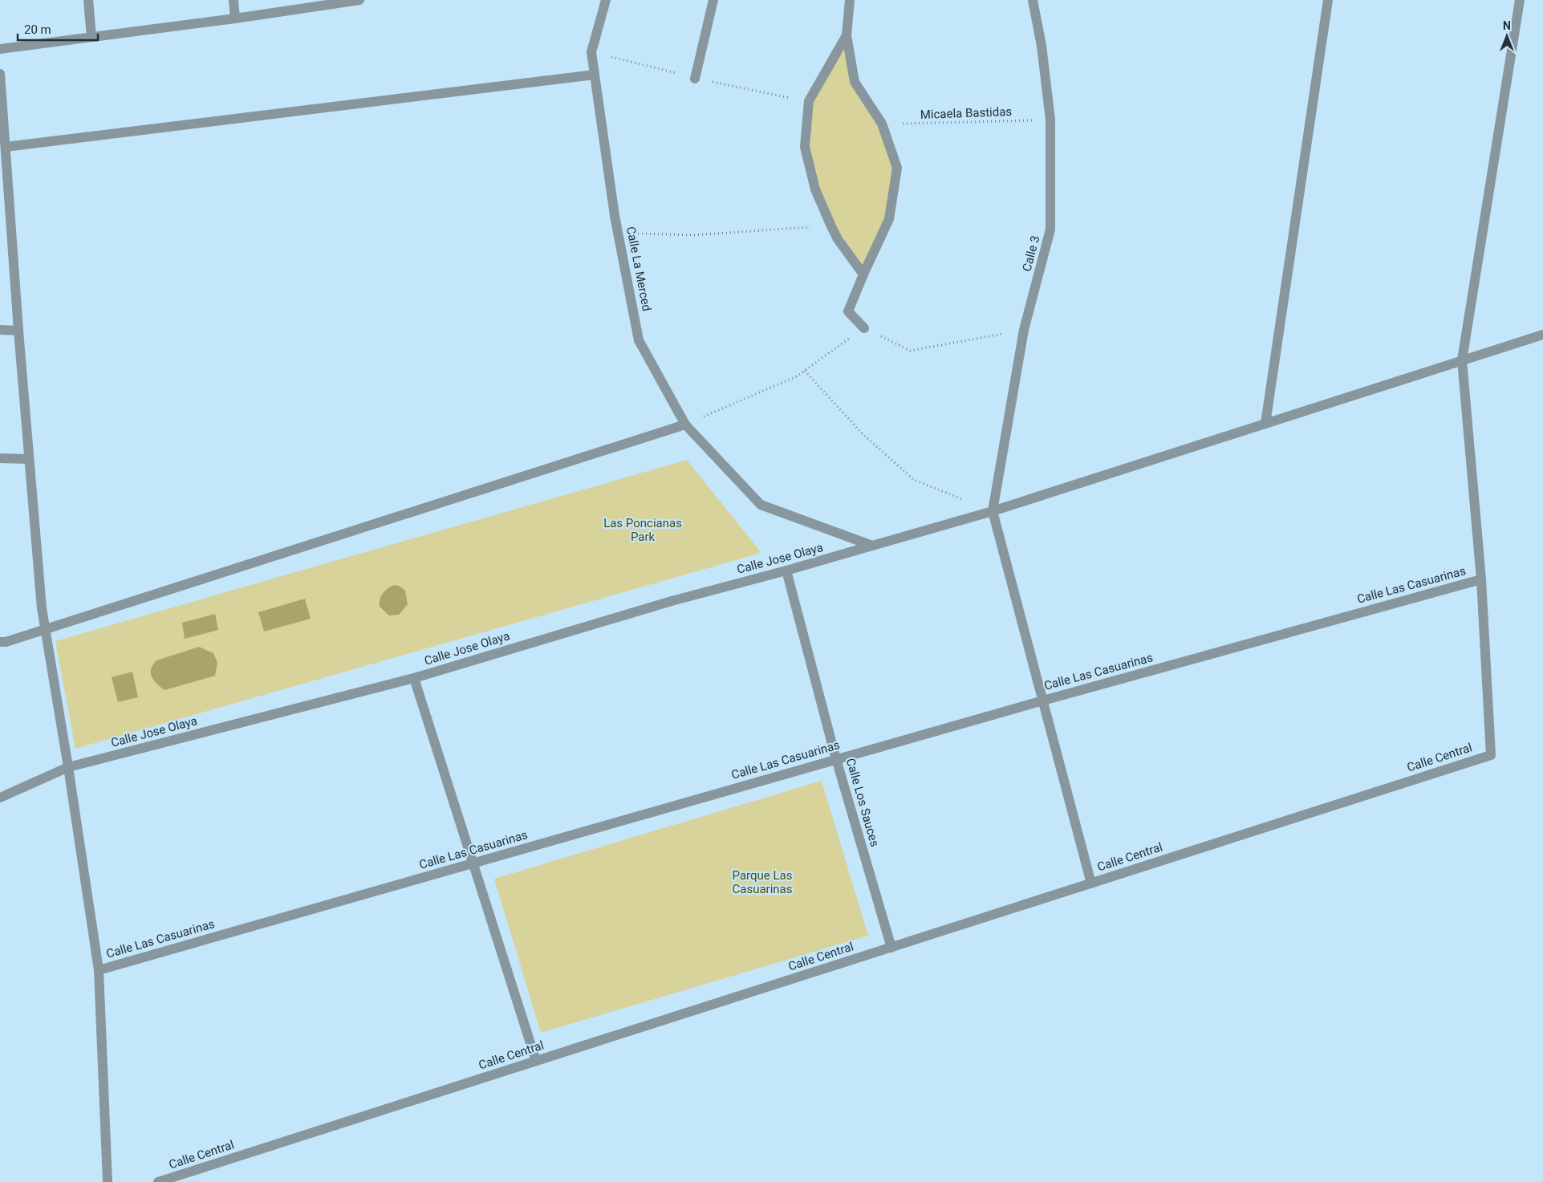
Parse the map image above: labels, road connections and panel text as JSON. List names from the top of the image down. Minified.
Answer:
{"streets":{"street":["Calle 3","Calle La Merced","Calle Jose Olaya","Calle Las Casuarinas","Calle Central","Calle Los Sauces"],"path":["Micaela Bastidas"]},"crossings":[["Micaela Bastidas","Calle 3"],["Calle 3","Calle Jose Olaya"],["Calle La Merced","Calle Jose Olaya"],["Calle Jose Olaya","Calle Los Sauces"],["Calle Las Casuarinas","Calle Central"],["Calle Las Casuarinas","Calle Los Sauces"],["Calle Central","Calle Los Sauces"]],"parks":["Las Poncianas Park","Parque Las Casuarinas"],"scale_bar":"20 m","north":"top"}
